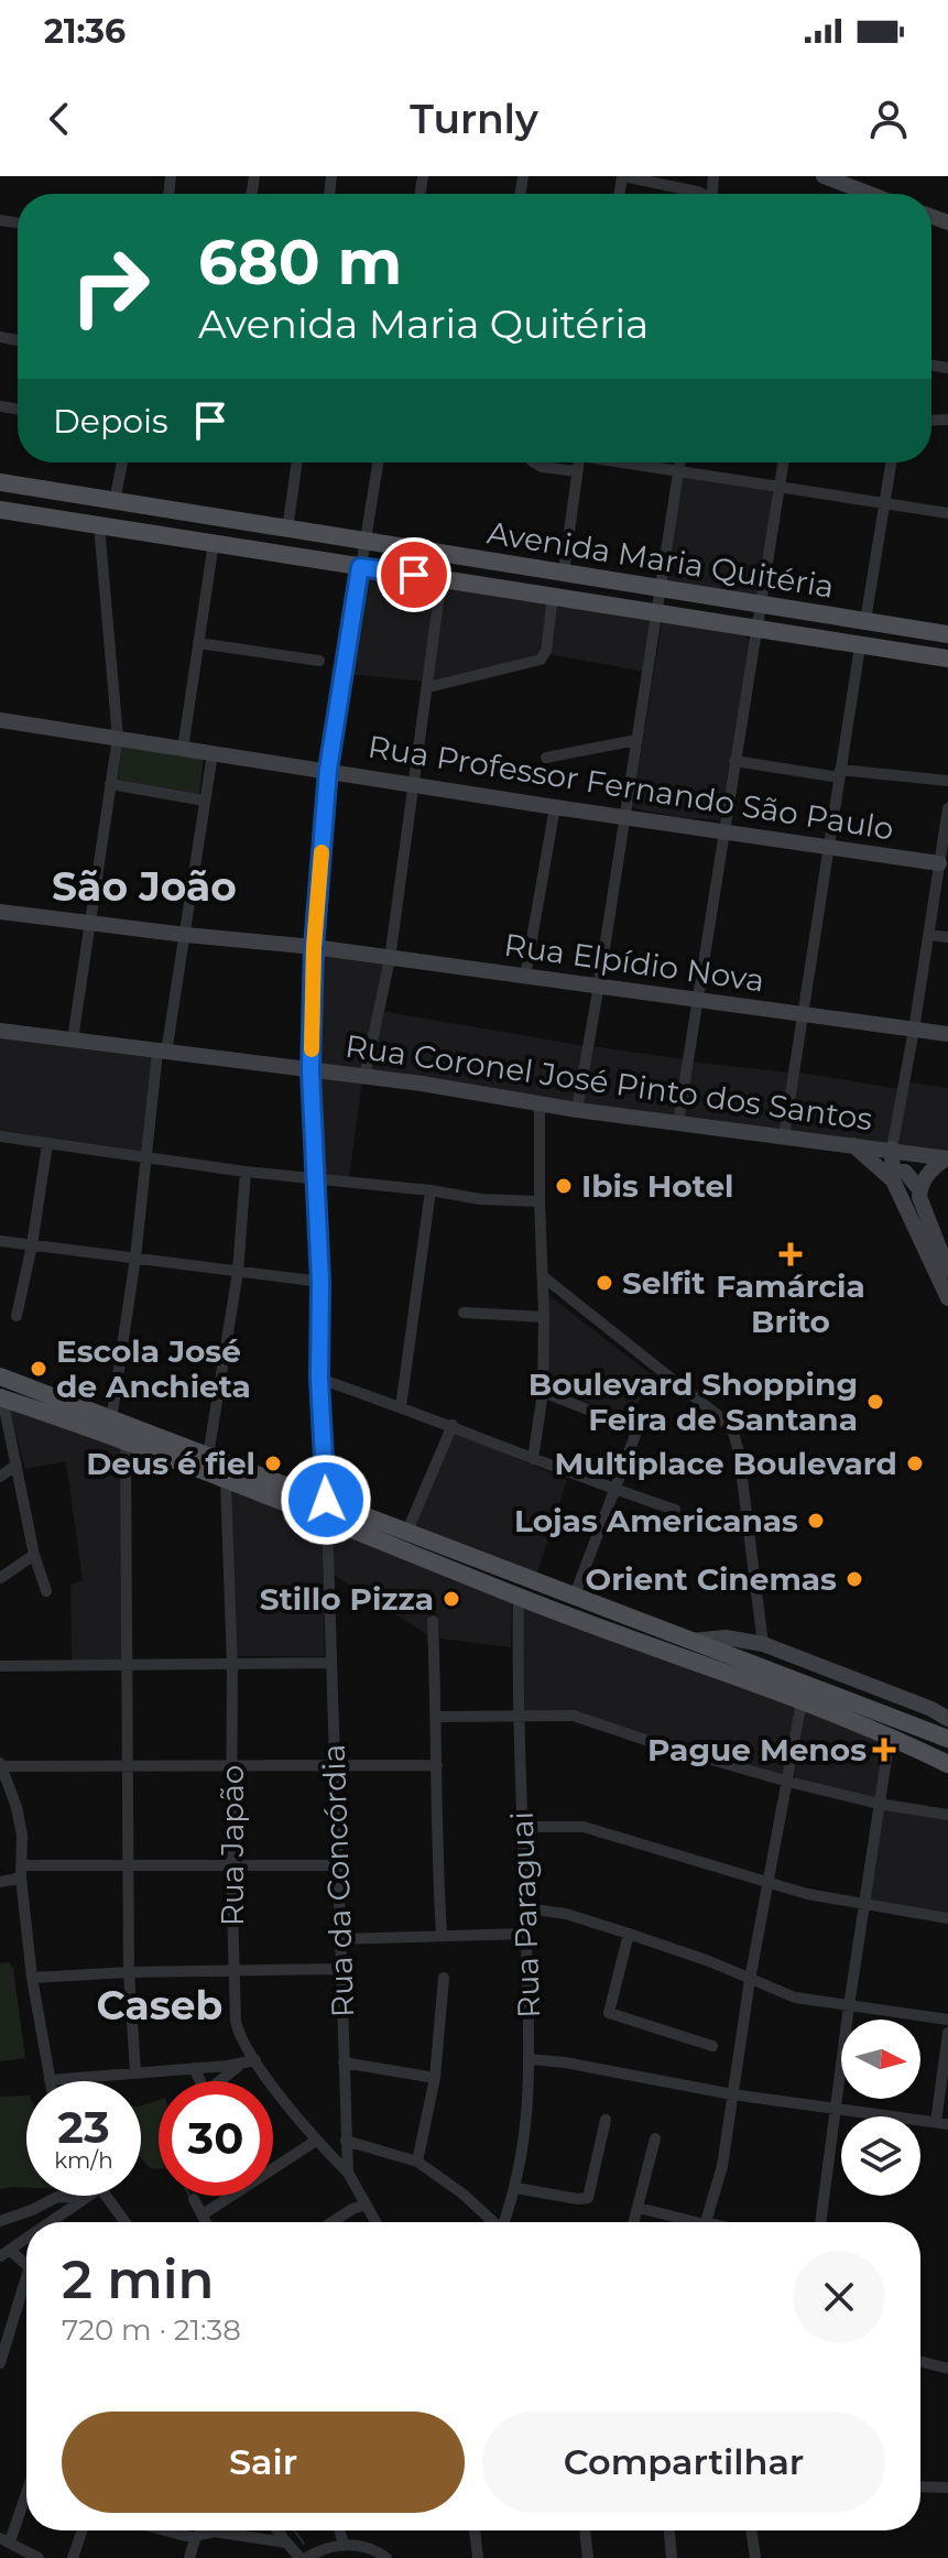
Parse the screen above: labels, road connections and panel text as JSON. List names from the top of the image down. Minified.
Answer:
{"streets":{"main road":["Avenida Maria Quitéria"],"street":["Rua Professor Fernando São Paulo","Rua Elpídio Nova","Rua Coronel José Pinto dos Santos","Rua Japão","Rua da Concórdia","Rua Paraguai"]},"crossings":[["Rua Japão","Rua da Concórdia"]],"districts":["São João","Caseb"],"places":{"other":["Ibis Hotel","Selfit","Escola José de Anchieta","Boulevard Shopping Feira de Santana","Deus é fiel","Multiplace Boulevard","Lojas Americanas","Orient Cinemas","Stillo Pizza"],"health":["Famárcia Brito","Pague Menos"]},"north":"right","page":{"status":"21:36","header":"Turnly","turn":["680 m","Avenida Maria Quitéria"],"then":"Depois","speed":"23 km/h","limit":"30","heading":["2 min","720 m · 21:38"],"buttons":["Sair","Compartilhar"]}}
